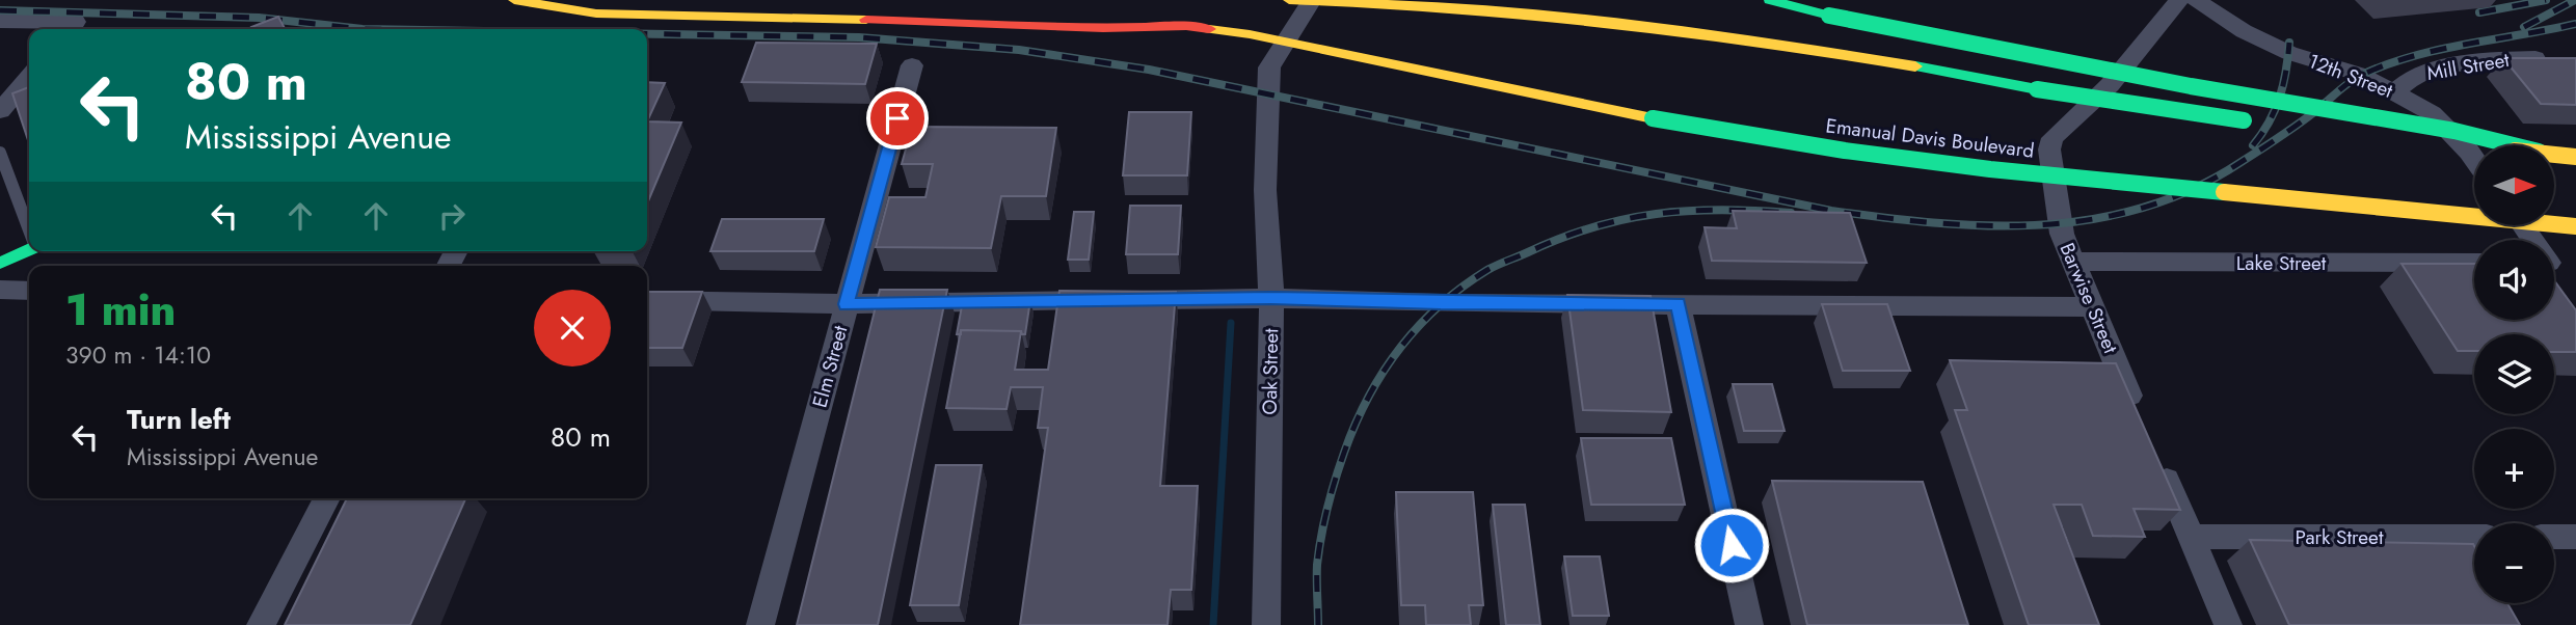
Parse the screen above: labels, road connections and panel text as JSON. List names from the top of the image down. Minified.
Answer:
{"streets":{"main road":["Emanual Davis Boulevard"],"street":["Mill Street","12th Street","Lake Street","Barwise Street","Elm Street","Oak Street","Park Street"]},"crossings":[["Mill Street","12th Street"],["Emanual Davis Boulevard","Oak Street"],["Lake Street","Barwise Street"]],"north":"right","page":{"turn":["80 m","Mississippi Avenue"],"map_buttons":["+","−"],"heading":["1 min","390 m · 14:10"],"list":[{"name":"Turn left","note":"Mississippi Avenue","value":"80 m"}]}}
